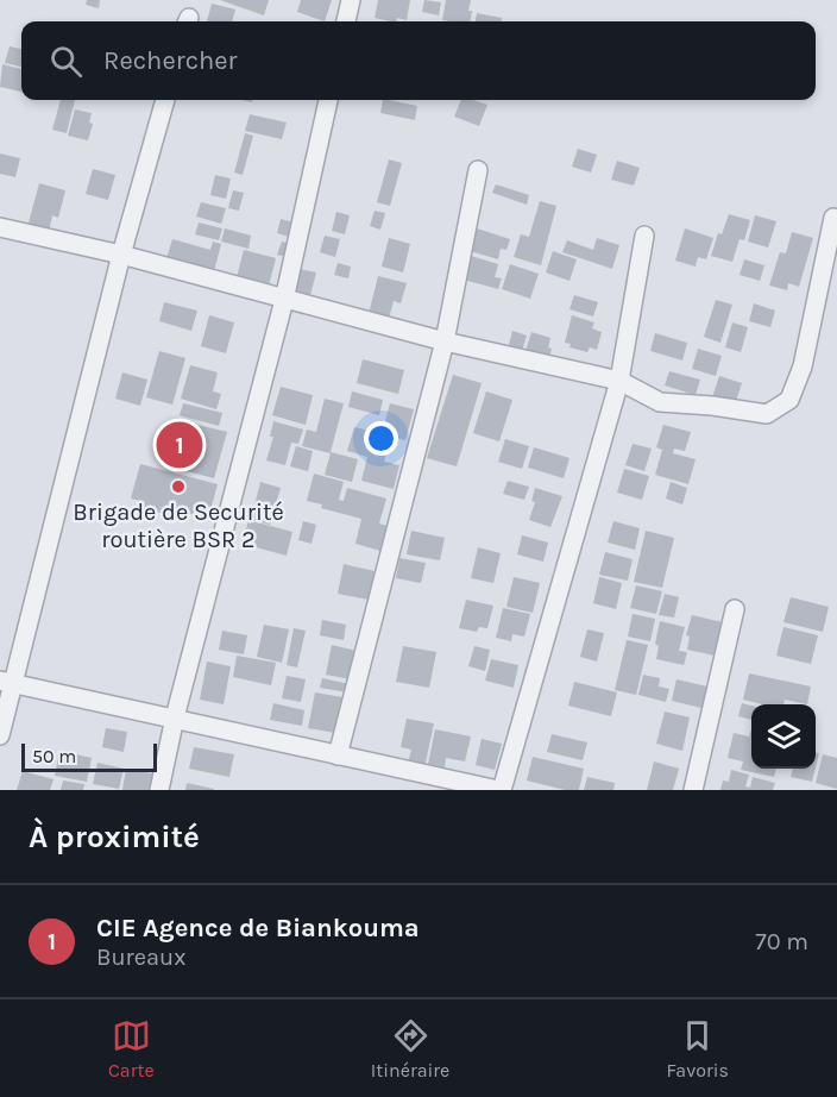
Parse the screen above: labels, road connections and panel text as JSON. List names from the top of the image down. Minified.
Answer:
{"places":["Brigade de Securité routière BSR 2"],"scale_bar":"50 m","page":{"search":"Rechercher","pins":"1","scale":"50 m","heading":"À proximité","list":[{"mark":"1","name":"CIE Agence de Biankouma","note":"Bureaux","value":"70 m"}],"nav":["Carte","Itinéraire","Favoris"]}}
